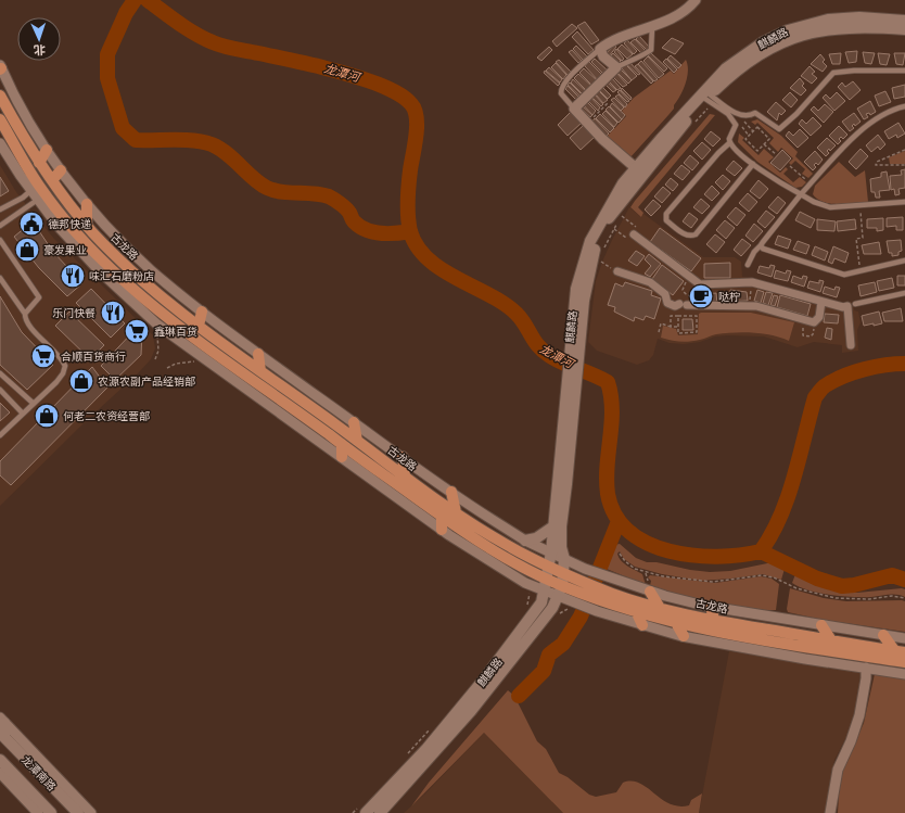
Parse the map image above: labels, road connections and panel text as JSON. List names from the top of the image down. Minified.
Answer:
{"streets":{"main road":["麒麟路","古龙路","龙潭南路"]},"crossings":[["麒麟路","古龙路"]],"water":["龙潭河"],"places":{"public building":["德邦快递"],"shop":["豪发果业","农源农副产品经销部","何老二农资经营部"],"restaurant":["味汇石磨粉店","乐门快餐"],"cafe":["哒柠"],"supermarket":["鑫琳百货","合顺百货商行"]},"north":"bottom"}
